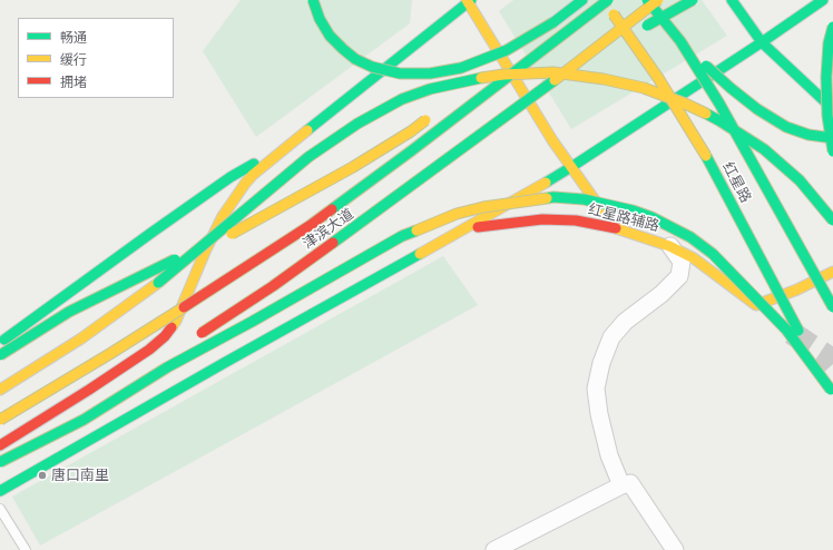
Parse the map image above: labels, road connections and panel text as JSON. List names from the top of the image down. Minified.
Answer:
{"streets":{"main road":["红星路","红星路辅路","津滨大道"]},"places":["唐口南里"],"legend":["畅通","缓行","拥堵"]}
